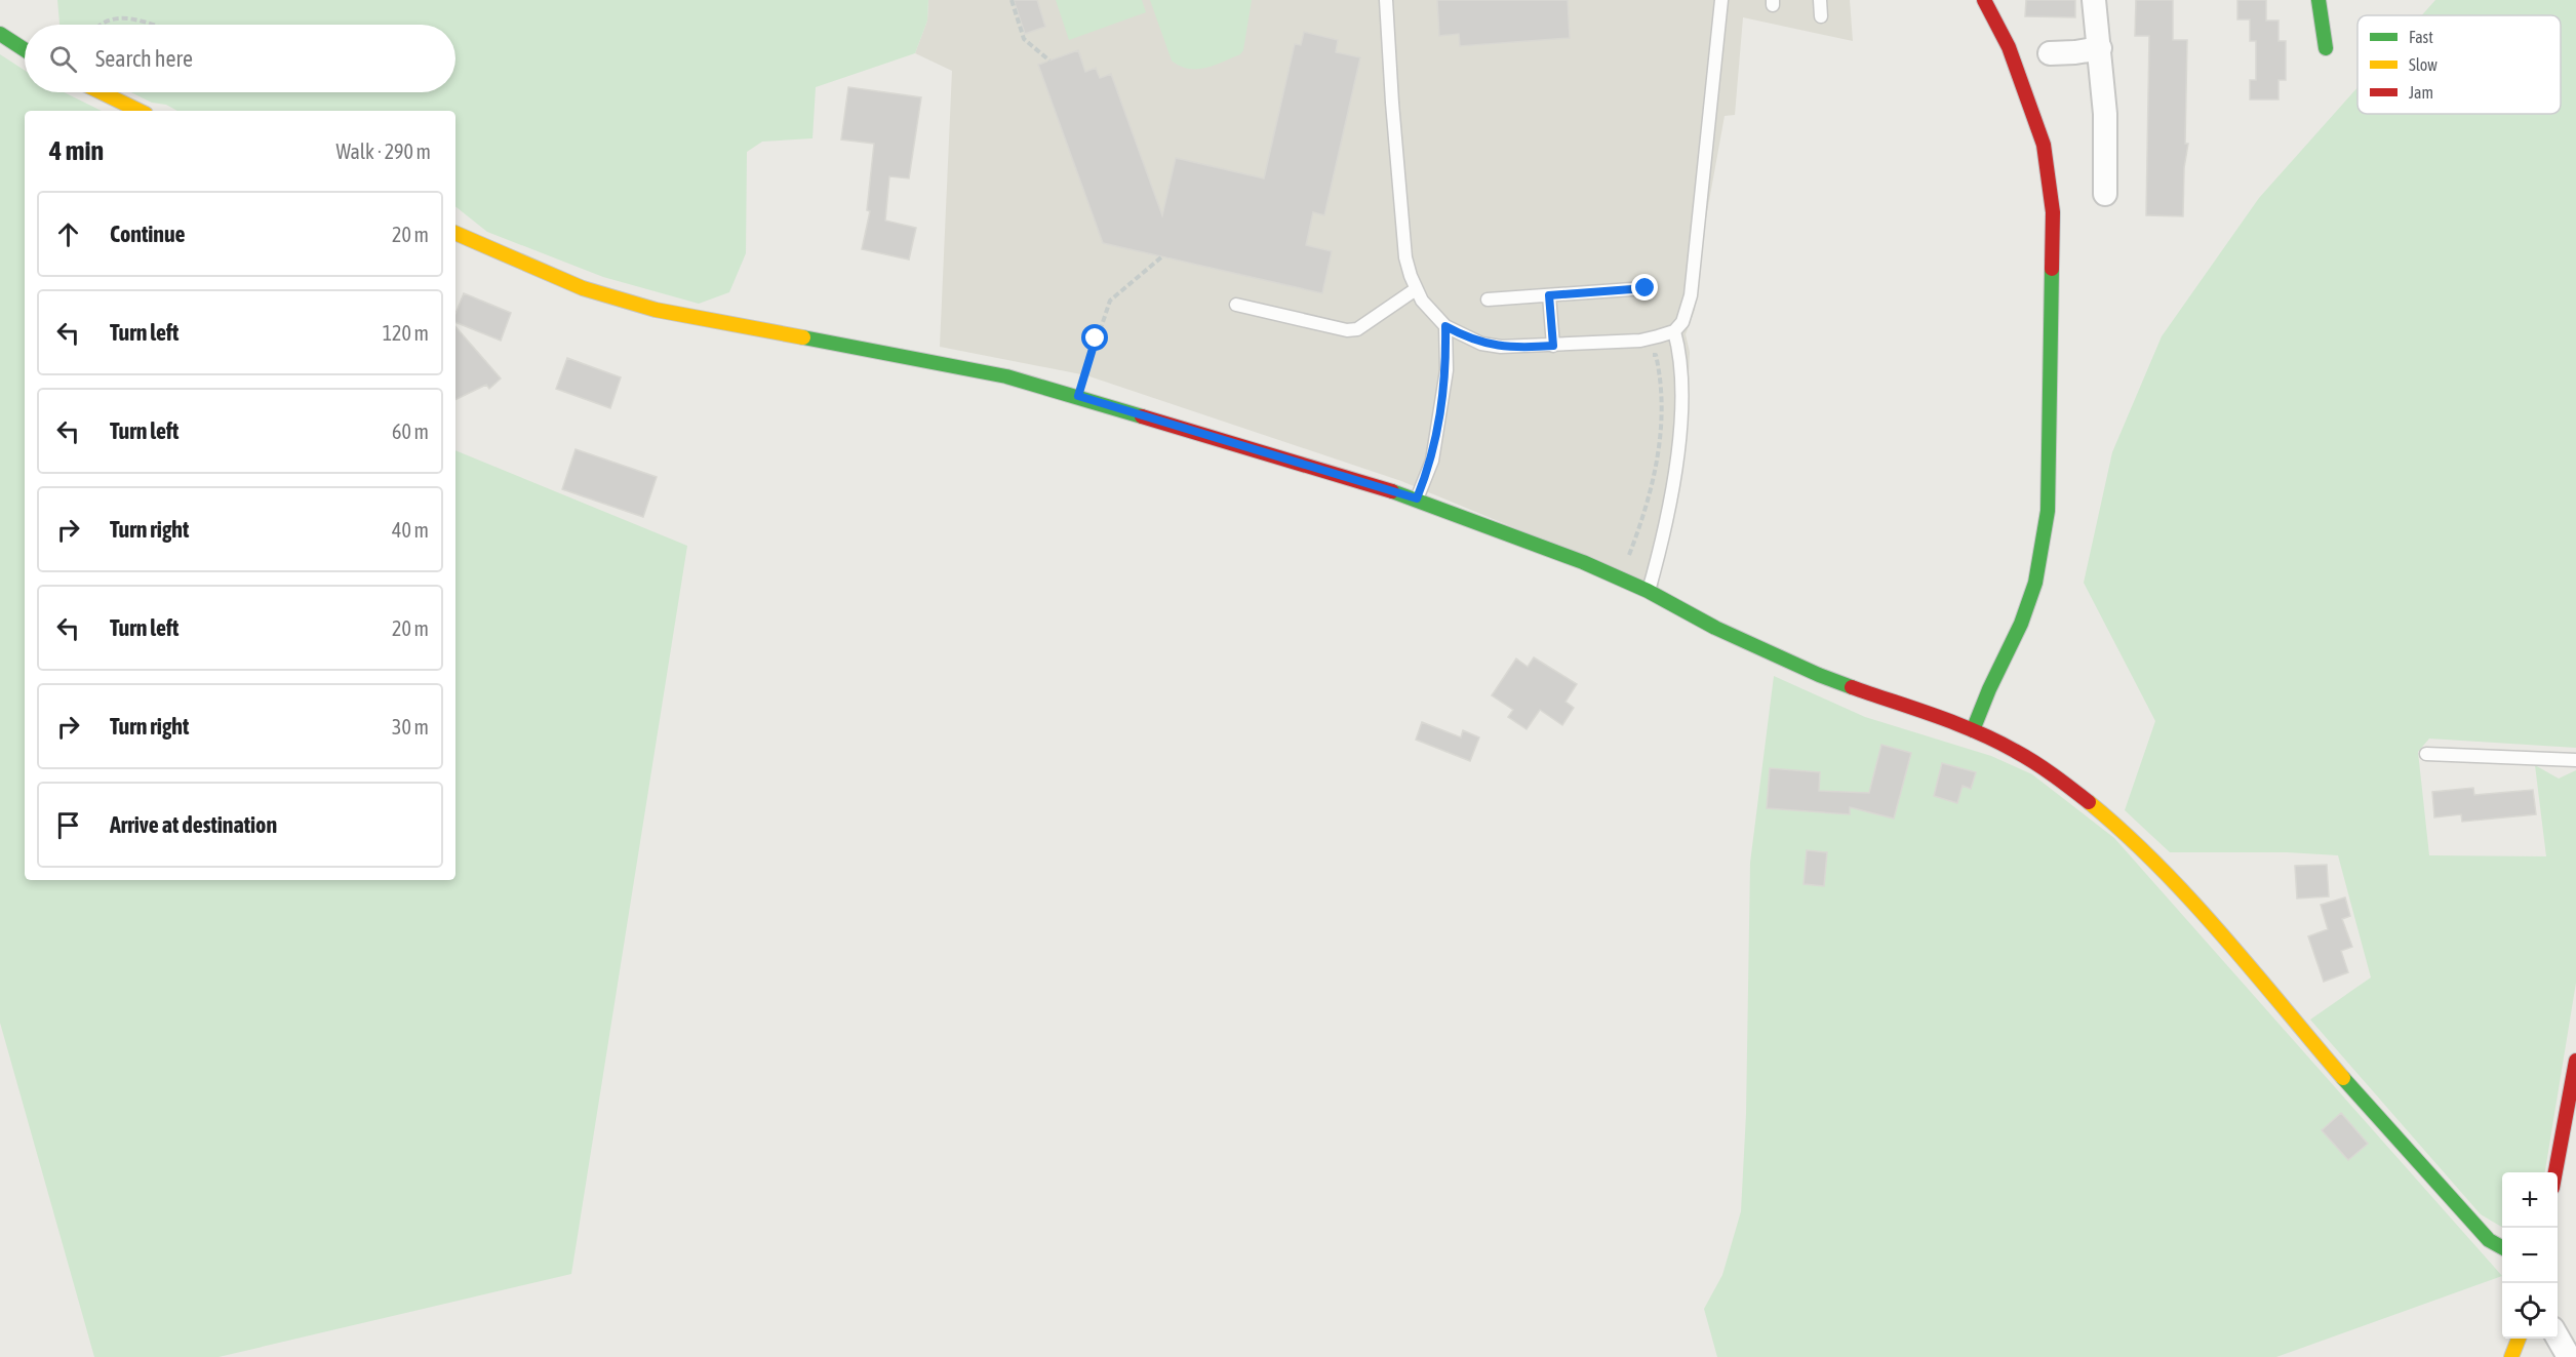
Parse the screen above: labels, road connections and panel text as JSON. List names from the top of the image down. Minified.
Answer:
{"legend":["Fast","Slow","Jam"],"page":{"search":"Search here","heading":["4 min","Walk · 290 m"],"list":[["Continue","20 m"],["Turn left","120 m"],["Turn left","60 m"],["Turn right","40 m"],["Turn left","20 m"],["Turn right","30 m"],"Arrive at destination"],"map_buttons":["+","−"]}}
